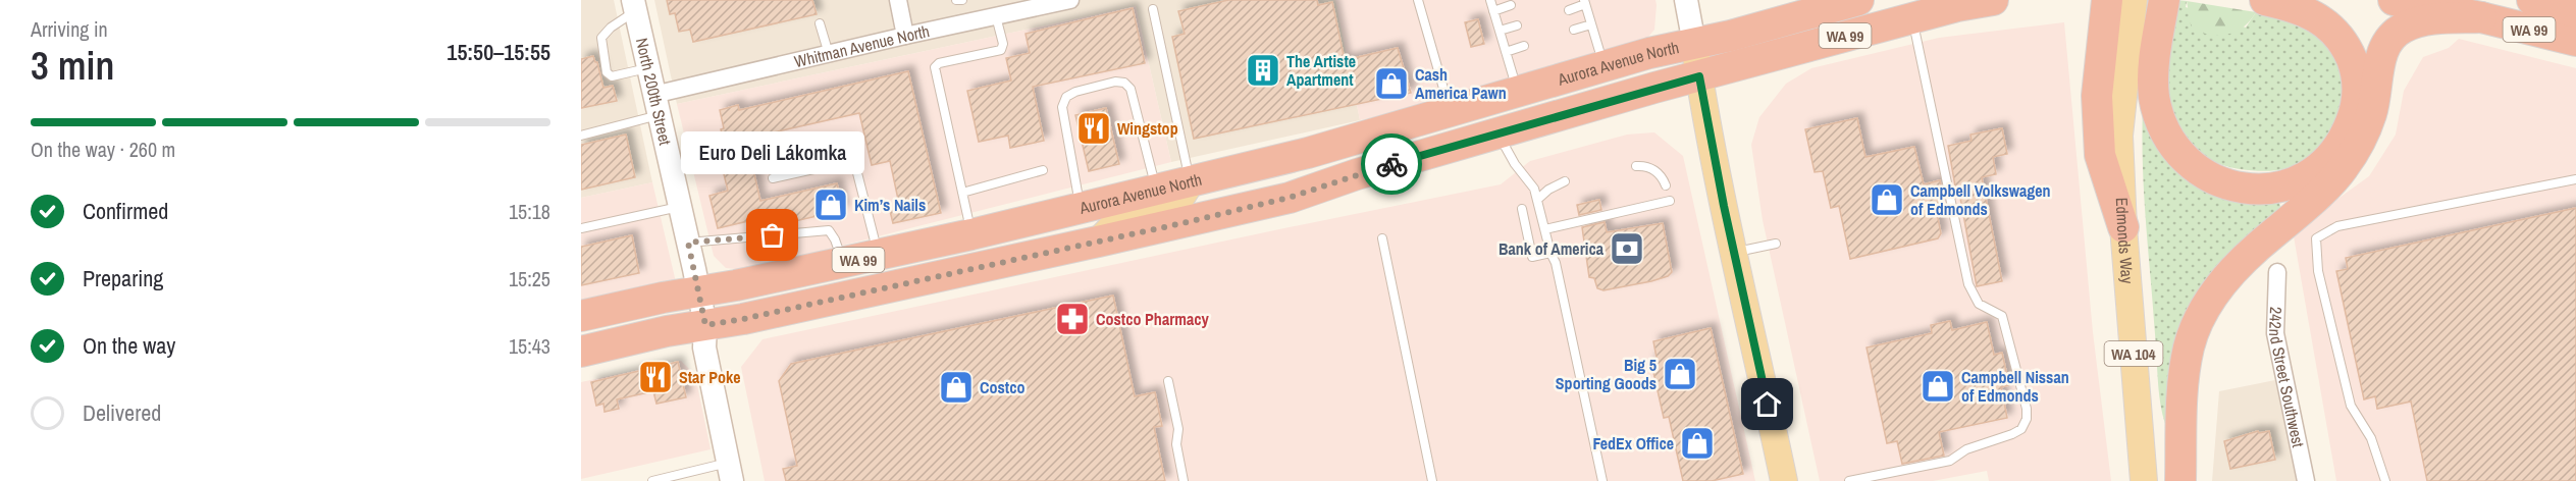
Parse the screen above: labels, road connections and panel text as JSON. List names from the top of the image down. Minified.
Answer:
{"streets":{"highway":["WA 99","Aurora Avenue North"],"main road":["Edmonds Way","WA 104"],"street":["Whitman Avenue North","North 200th Street","242nd Street Southwest"]},"crossings":[["WA 99","Aurora Avenue North"],["Whitman Avenue North","North 200th Street"],["Aurora Avenue North","North 200th Street"]],"places":{"building":["The Artiste Apartment"],"shop":["Cash America Pawn","Campbell Volkswagen of Edmonds","Kim’s Nails","Big 5 Sporting Goods","Campbell Nissan of Edmonds","Costco","FedEx Office"],"restaurant":["Wingstop","Star Poke"],"other":["Euro Deli Lákomka"],"bank":["Bank of America"],"pharmacy":["Costco Pharmacy"]},"page":{"heading":["3 min","Arriving in","15:50–15:55"],"bar":"On the way · 260 m","bubble":"Euro Deli Lákomka","list":[["Confirmed","15:18"],["Preparing","15:25"],["On the way","15:43"],"Delivered"]}}
